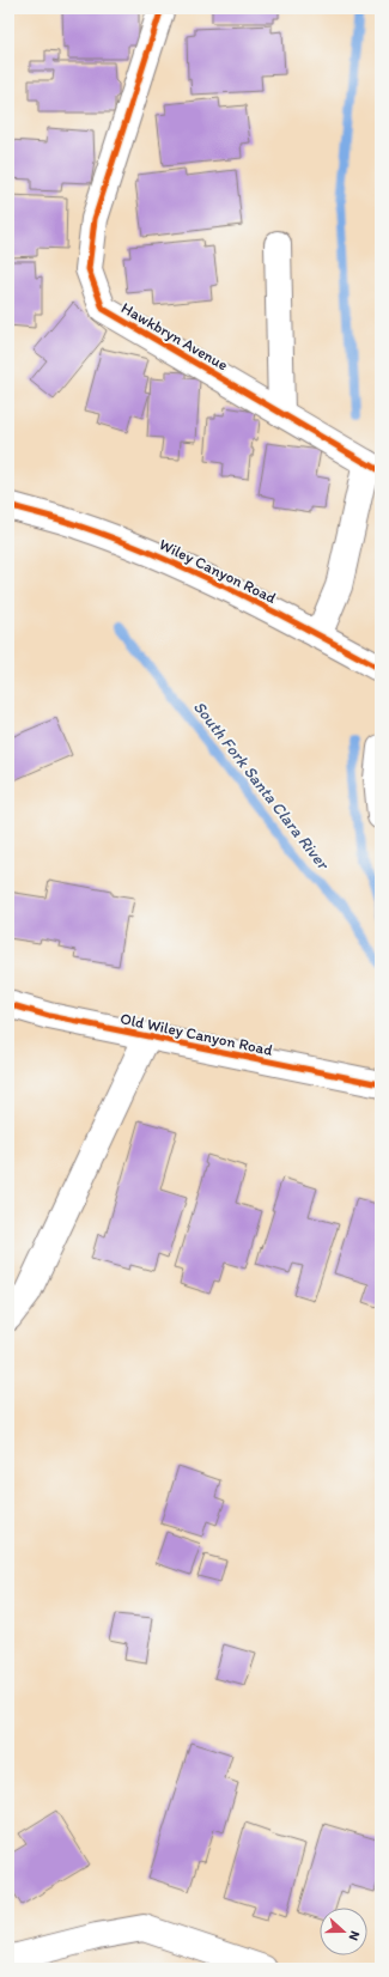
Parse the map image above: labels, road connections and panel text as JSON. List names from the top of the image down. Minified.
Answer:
{"streets":{"street":["Hawkbryn Avenue","Wiley Canyon Road","Old Wiley Canyon Road"]},"water":["South Fork Santa Clara River"],"north":"right"}
